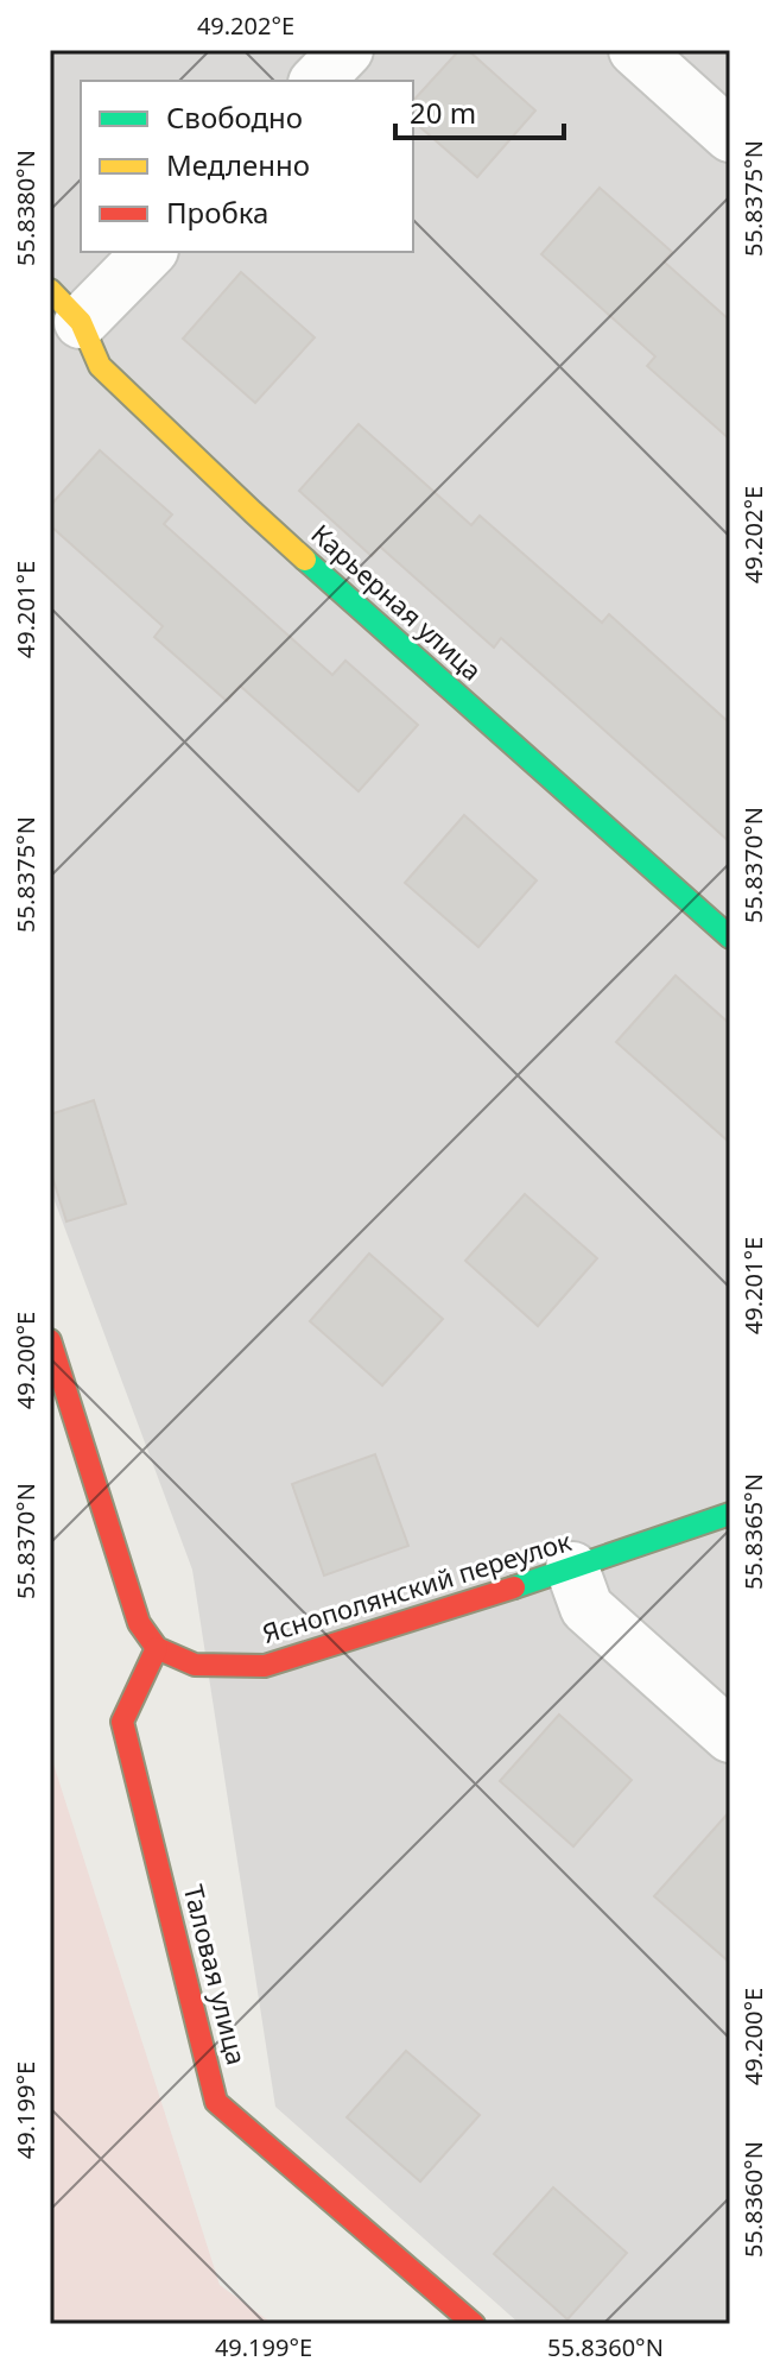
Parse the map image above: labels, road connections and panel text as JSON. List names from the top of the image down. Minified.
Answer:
{"streets":{"street":["Карьерная улица","Яснополянский переулок","Таловая улица"]},"crossings":[["Яснополянский переулок","Таловая улица"]],"legend":["Свободно","Медленно","Пробка"],"scale_bar":"20 m","coordinates":["49.202°E","55.8375°N","55.8380°N","49.201°E","55.8370°N","49.200°E","55.8365°N","49.199°E","55.8360°N"]}
